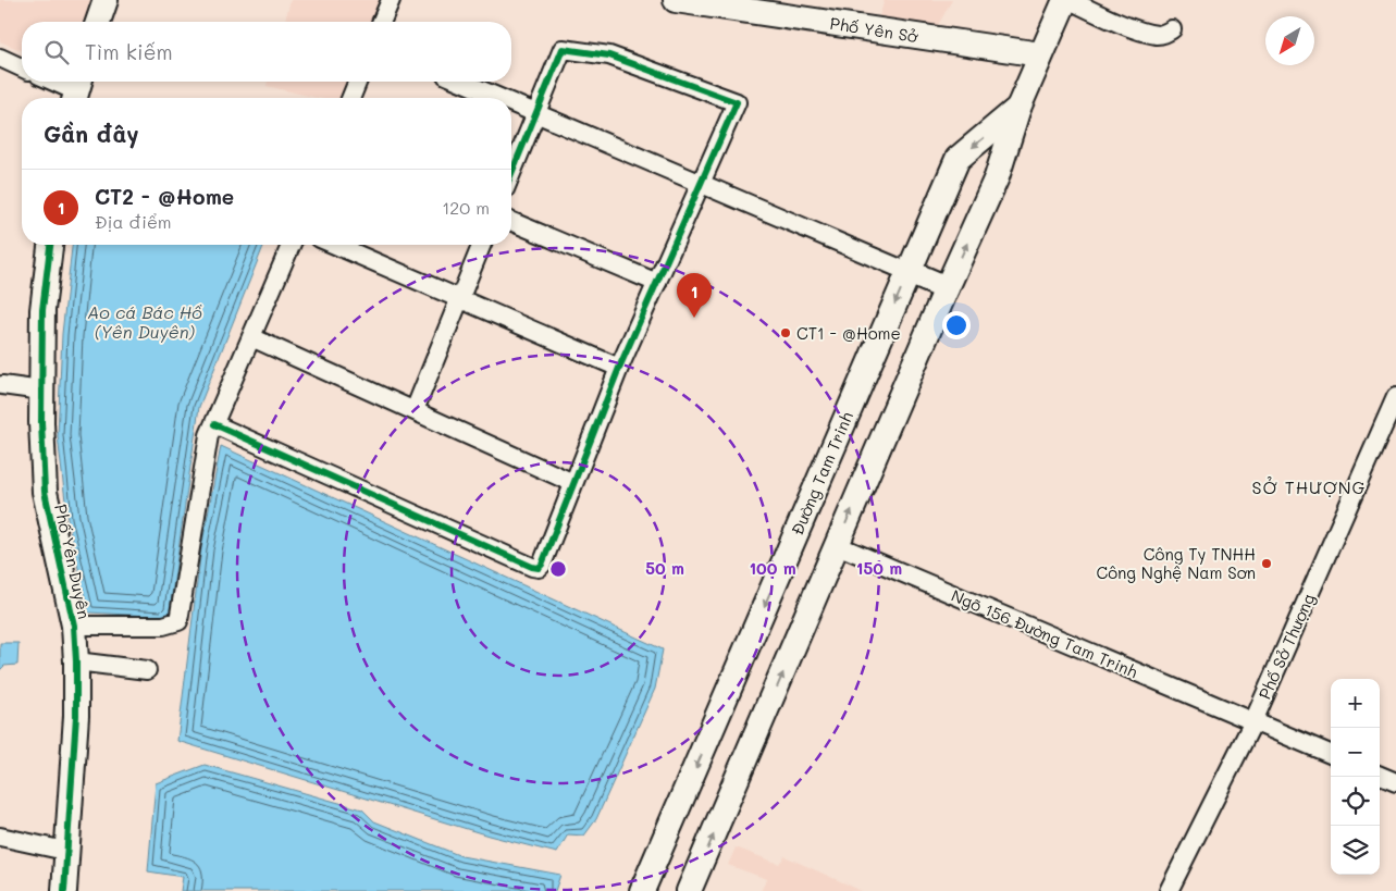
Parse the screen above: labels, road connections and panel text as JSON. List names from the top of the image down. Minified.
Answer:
{"streets":{"main road":["Phố Yên Sở","Đường Tam Trinh","Phố Yên Duyên"],"street":["Ngõ 156 Đường Tam Trinh","Phố Sở Thượng"]},"crossings":[["Phố Yên Sở","Đường Tam Trinh"],["Đường Tam Trinh","Ngõ 156 Đường Tam Trinh"],["Ngõ 156 Đường Tam Trinh","Phố Sở Thượng"]],"districts":["SỞ THƯỢNG"],"water":["Ao cá Bác Hồ (Yên Duyên)"],"places":["CT1 - @Home","Công Ty TNHH Công Nghệ Nam Sơn"],"north":"bottom left","page":{"search":"Tìm kiếm","heading":"Gần đây","list":[{"mark":"1","name":"CT2 - @Home","note":"Địa điểm","value":"120 m"}],"pins":"1","map_buttons":["+","−"]},"rings":["50 m","100 m","150 m"]}
